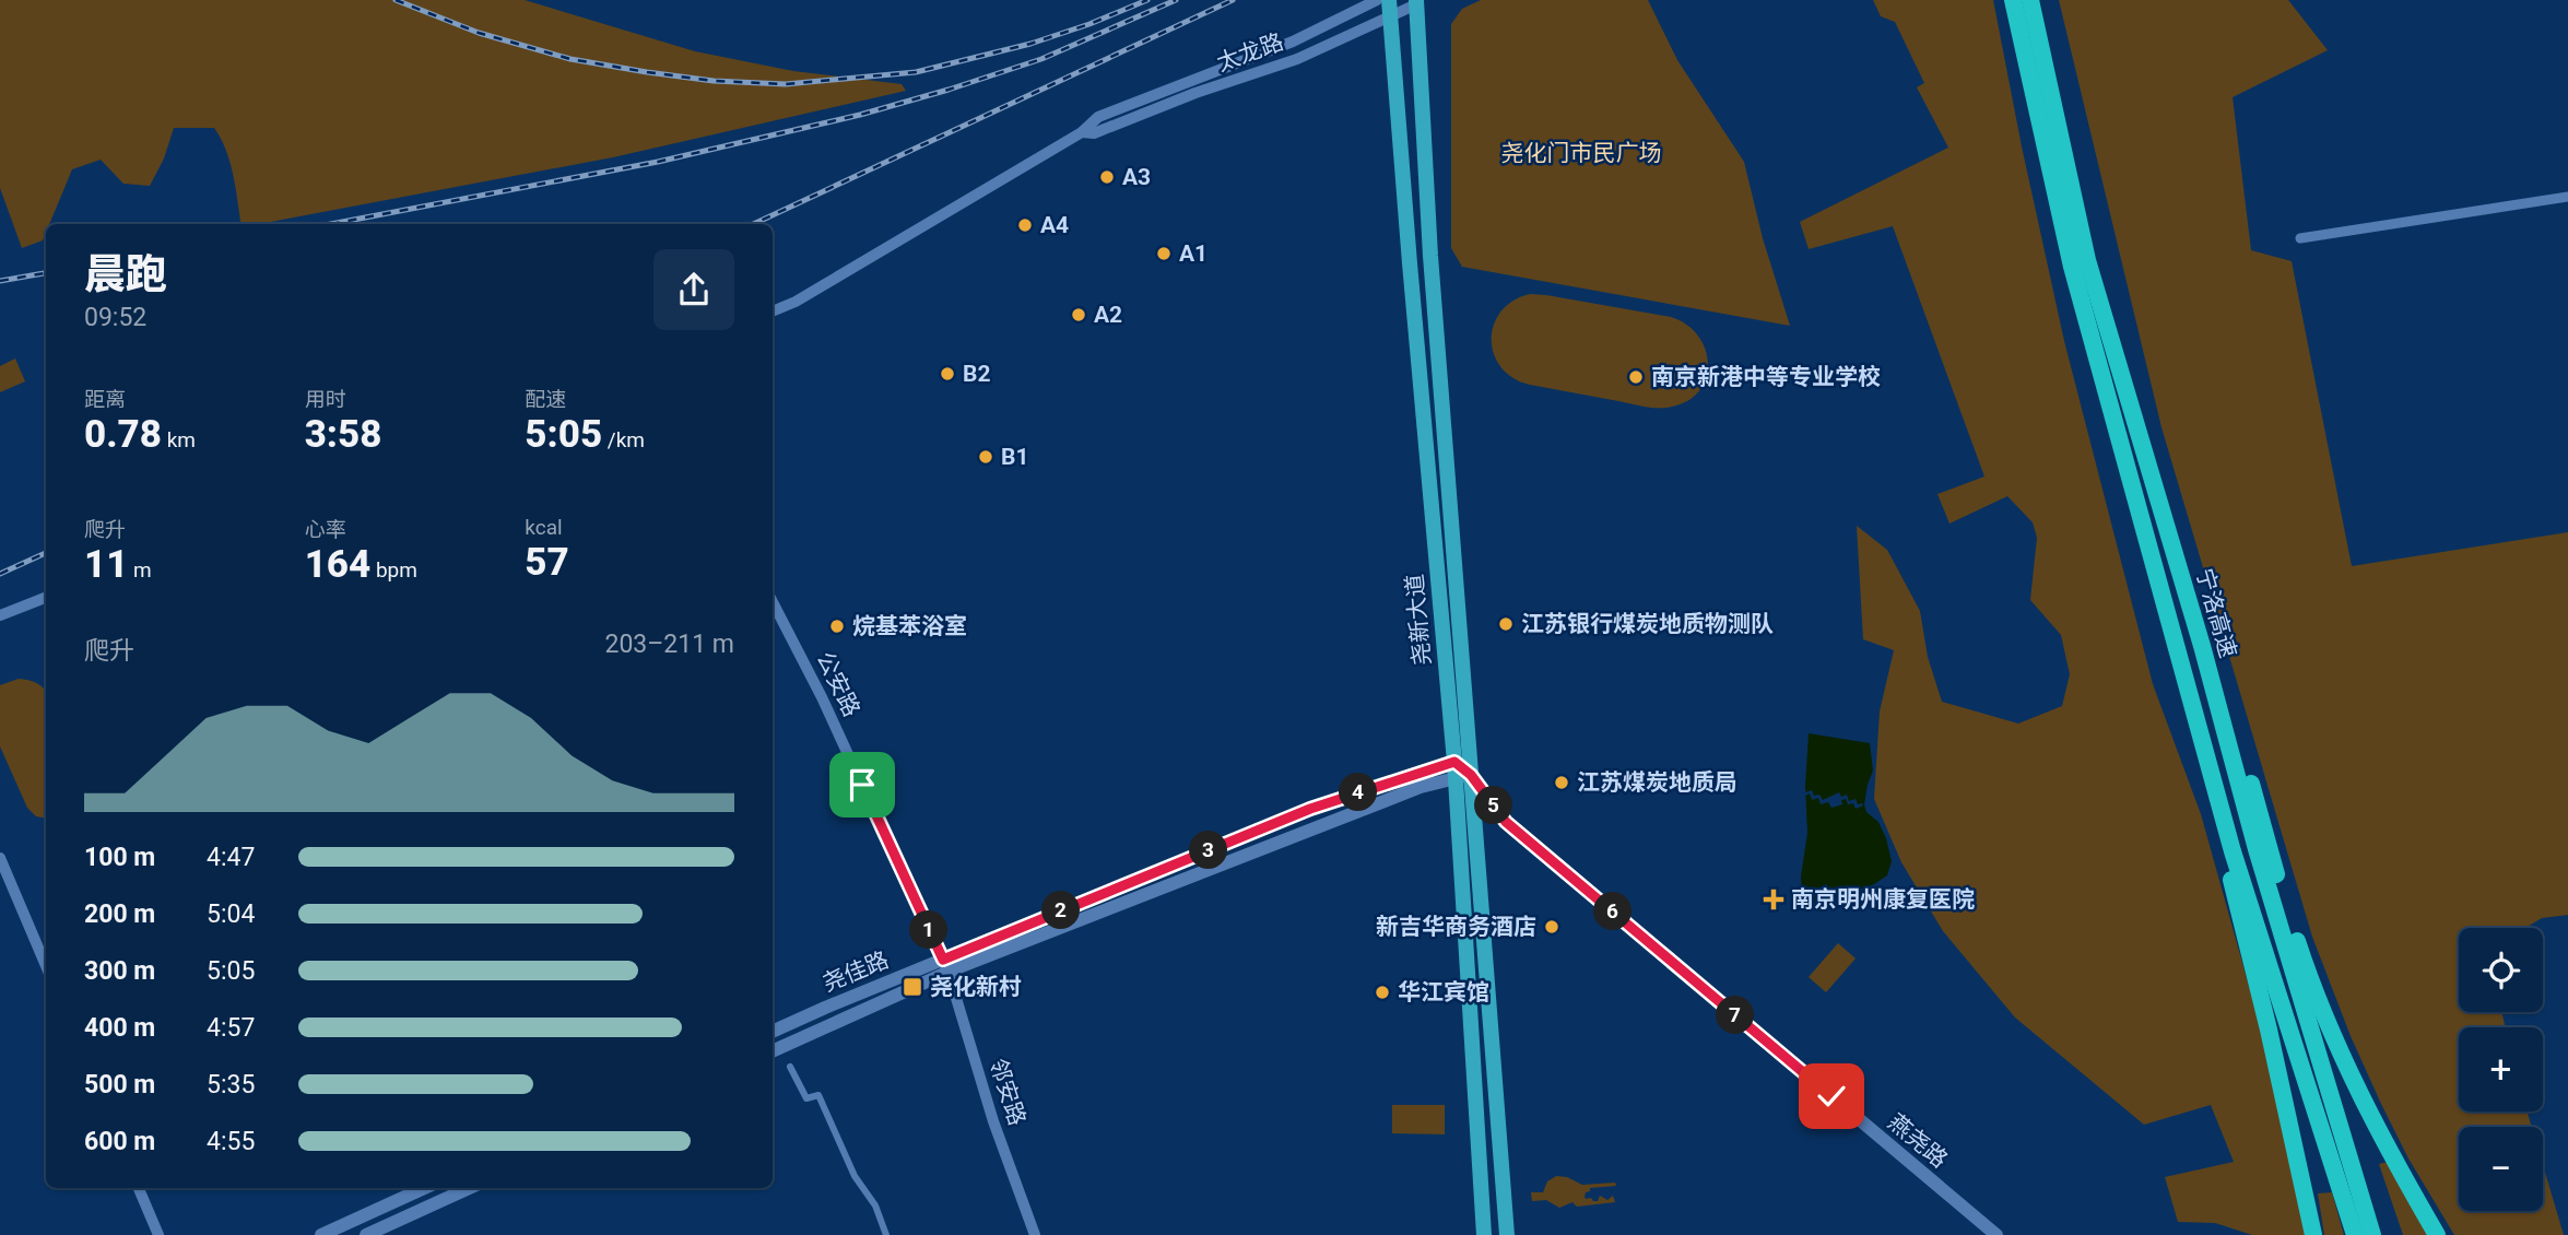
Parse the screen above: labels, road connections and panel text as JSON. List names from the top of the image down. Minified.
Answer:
{"streets":{"highway":["宁洛高速"],"main road":["尧新大道","尧佳路","燕尧路"],"street":["太龙路","公安路","邻安路"]},"crossings":[["太龙路","尧新大道"],["尧新大道","尧佳路"],["尧新大道","燕尧路"],["公安路","尧佳路"],["公安路","邻安路"],["尧佳路","邻安路"],["尧佳路","燕尧路"]],"parks":["尧化门市民广场"],"places":{"other":["A3","A4","A1","A2","B2","南京新港中等专业学校","B1","江苏银行煤炭地质物测队","烷基苯浴室","江苏煤炭地质局","新吉华商务酒店","华江宾馆"],"health":["南京明州康复医院"],"transit":["尧化新村"]},"page":{"heading":["晨跑","09:52"],"stats":[["距离","0.78 km"],["用时","3:58"],["配速","5:05 /km"],["爬升","11 m"],["心率","164 bpm"],["kcal","57"]],"chart":["爬升","203–211 m"],"pins":["4","5","3","2","6","1","7"],"list":[{"name":"100 m","note":"4:47"},{"name":"200 m","note":"5:04"},{"name":"300 m","note":"5:05"},{"name":"400 m","note":"4:57"},{"name":"500 m","note":"5:35"},{"name":"600 m","note":"4:55"}],"map_buttons":["+","−"]}}
